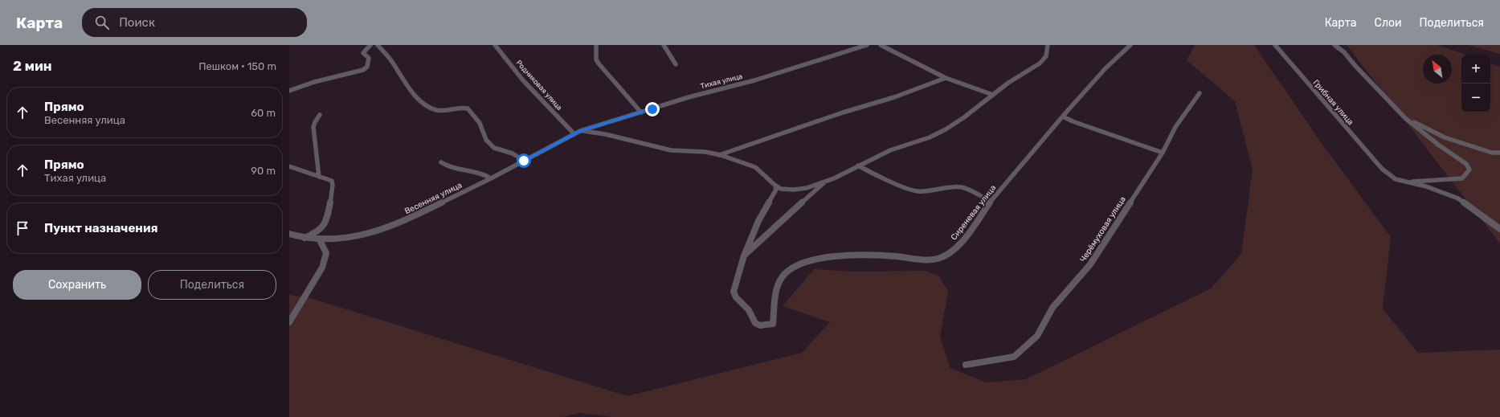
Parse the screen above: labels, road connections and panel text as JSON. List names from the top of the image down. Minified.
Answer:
{"streets":{"street":["Тихая улица","Родниковая улица","Грибная улица","Весенняя улица","Сиреневая улица","Черёмуховая улица"]},"crossings":[["Тихая улица","Родниковая улица"],["Тихая улица","Весенняя улица"],["Родниковая улица","Весенняя улица"]],"north":"top left","page":{"header":"Карта","search":"Поиск","nav":["Карта","Слои","Поделиться"],"heading":["2 мин","Пешком · 150 m"],"map_buttons":["+","−"],"list":[["Прямо","Весенняя улица","60 m"],["Прямо","Тихая улица","90 m"],"Пункт назначения"],"buttons":["Сохранить","Поделиться"]}}
